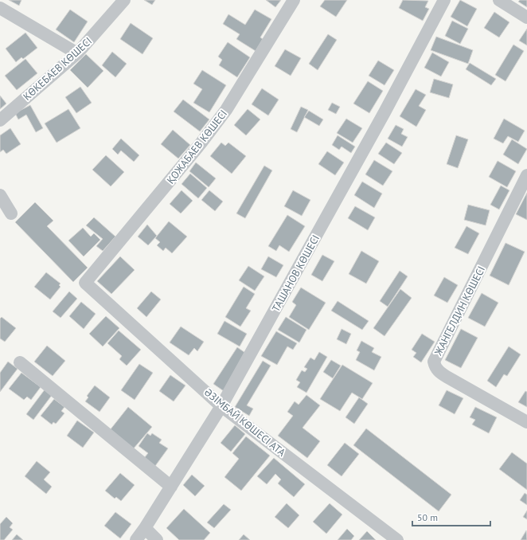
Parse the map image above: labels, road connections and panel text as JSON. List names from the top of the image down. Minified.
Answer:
{"streets":{"street":["КӨКЕБАЕВ КӨШЕСІ","ҚОЖАБАЕВ КӨШЕСІ","ТАШАНОВ КӨШЕСІ","ЖАНГЕЛДИН КӨШЕСІ","ӘЗІМБАЙ КӨШЕСІ АТА"]},"crossings":[["ҚОЖАБАЕВ КӨШЕСІ","ӘЗІМБАЙ КӨШЕСІ АТА"],["ТАШАНОВ КӨШЕСІ","ӘЗІМБАЙ КӨШЕСІ АТА"]],"scale_bar":"50 m"}
